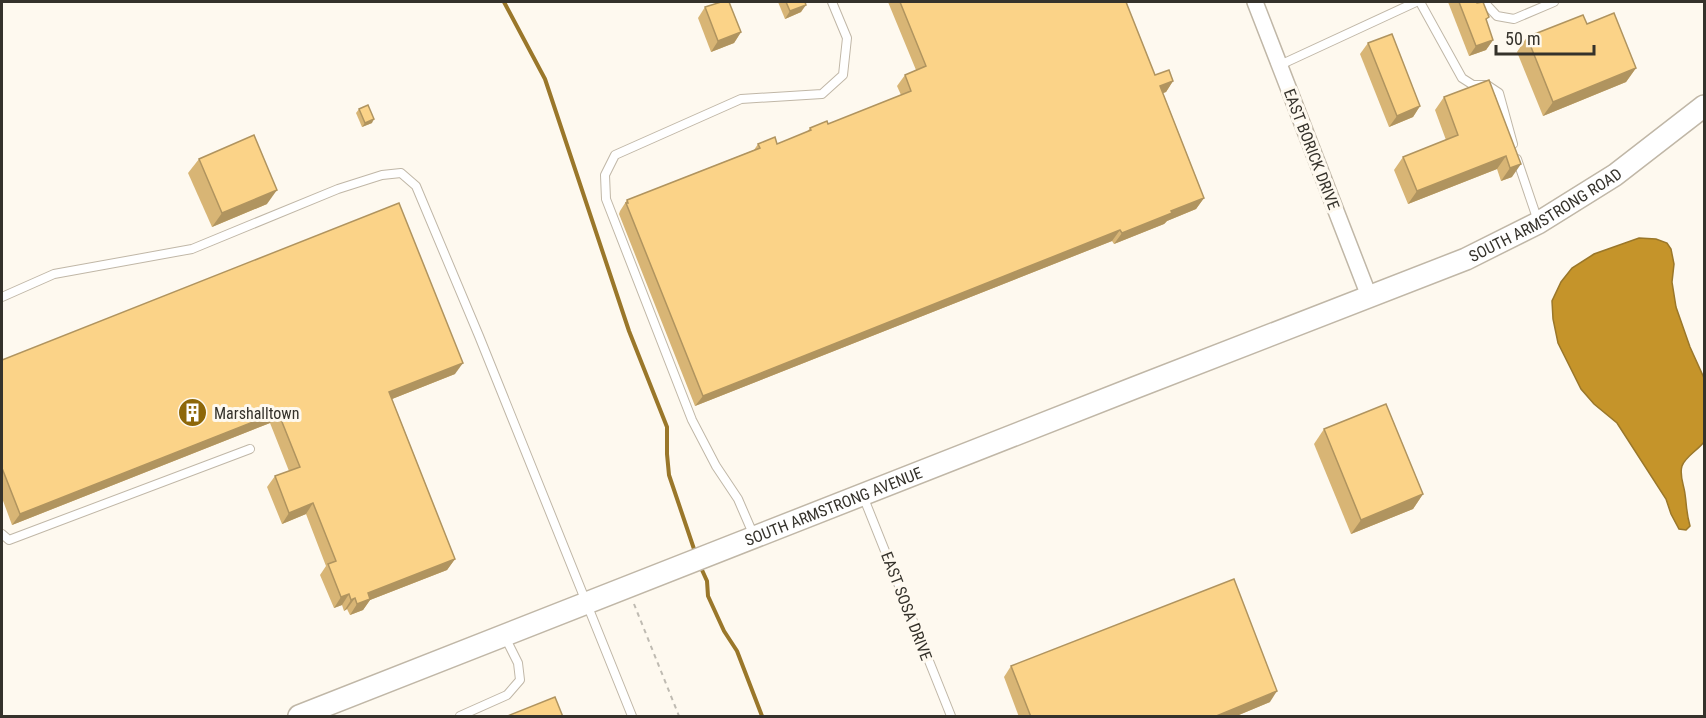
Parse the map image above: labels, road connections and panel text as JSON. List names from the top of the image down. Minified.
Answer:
{"streets":{"street":["EAST BORICK DRIVE","SOUTH ARMSTRONG ROAD","SOUTH ARMSTRONG AVENUE"],"lane":["EAST SOSA DRIVE"]},"crossings":[["EAST BORICK DRIVE","SOUTH ARMSTRONG ROAD"],["EAST BORICK DRIVE","SOUTH ARMSTRONG AVENUE"],["SOUTH ARMSTRONG ROAD","SOUTH ARMSTRONG AVENUE"],["SOUTH ARMSTRONG AVENUE","EAST SOSA DRIVE"]],"places":{"building":["Marshalltown"]},"scale_bar":"50 m"}
